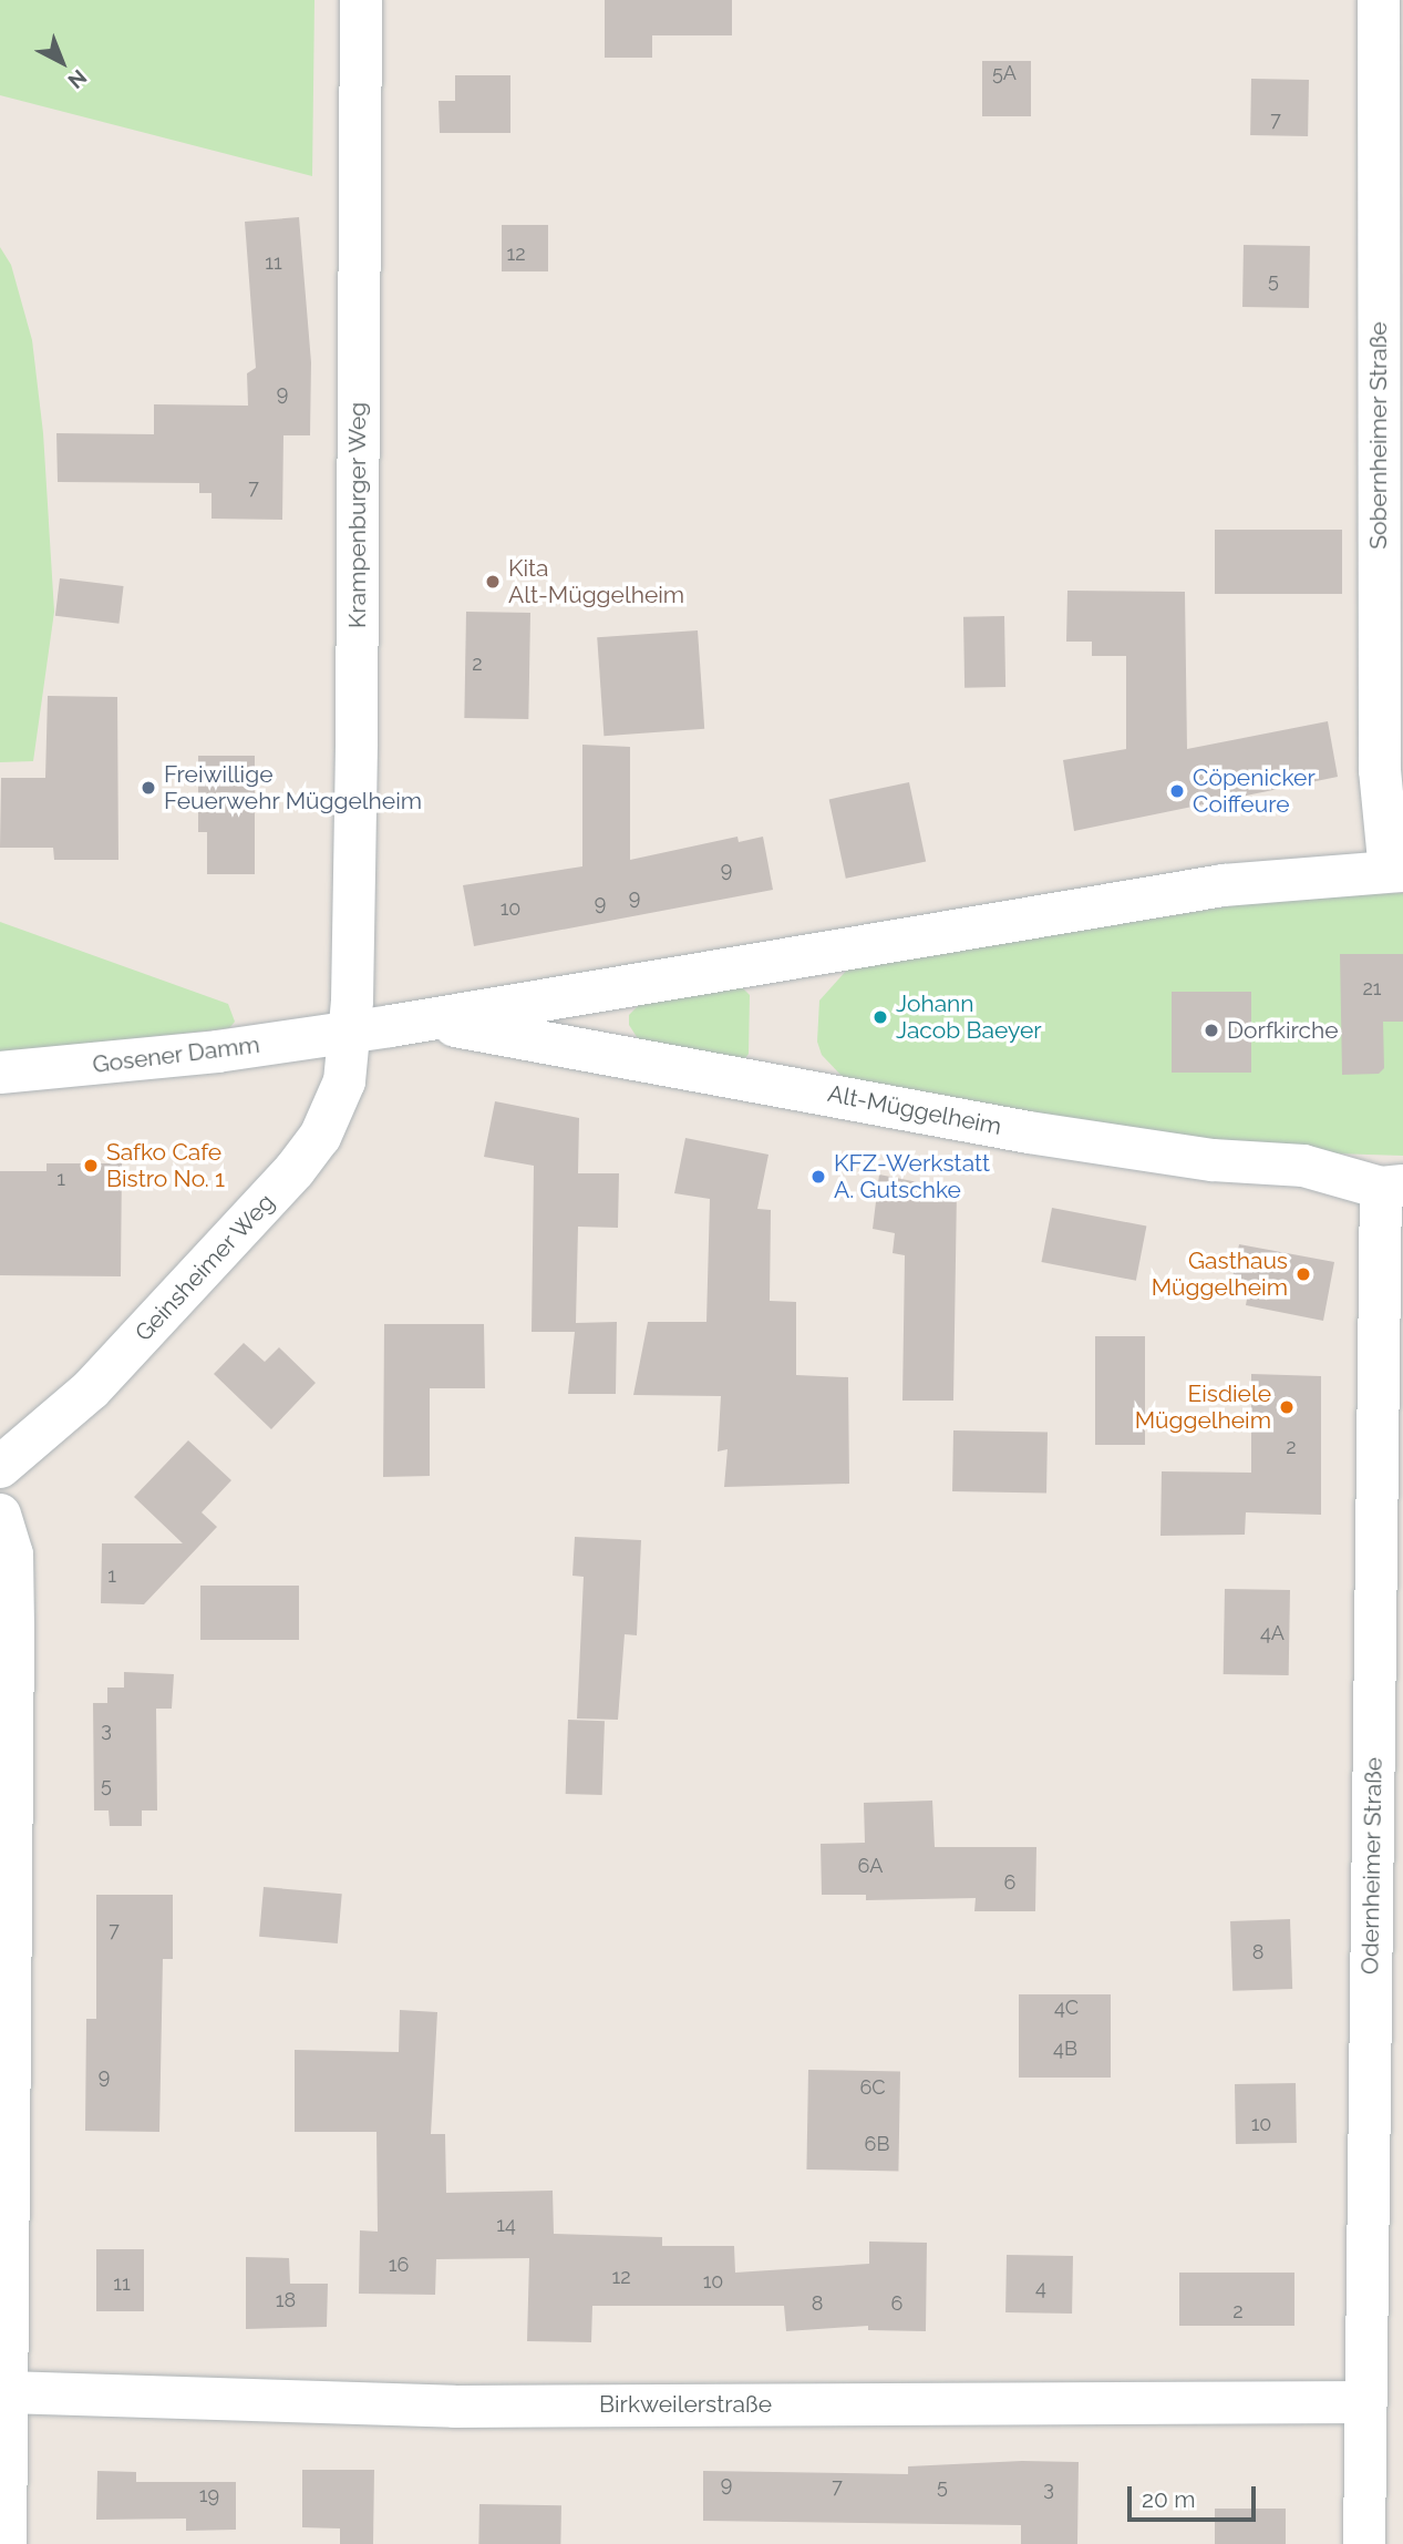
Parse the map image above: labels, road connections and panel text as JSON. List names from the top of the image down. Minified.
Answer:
{"streets":{"street":["Sobernheimer Straße","Krampenburger Weg","Gosener Damm","Alt-Müggelheim","Geinsheimer Weg","Odernheimer Straße","Birkweilerstraße"]},"crossings":[["Sobernheimer Straße","Alt-Müggelheim"],["Krampenburger Weg","Gosener Damm"],["Krampenburger Weg","Alt-Müggelheim"],["Krampenburger Weg","Geinsheimer Weg"],["Gosener Damm","Alt-Müggelheim"],["Gosener Damm","Geinsheimer Weg"],["Alt-Müggelheim","Geinsheimer Weg"],["Alt-Müggelheim","Odernheimer Straße"],["Odernheimer Straße","Birkweilerstraße"]],"places":["Kita Alt-Müggelheim","Freiwillige Feuerwehr Müggelheim","Cöpenicker Coiffeure","Johann Jacob Baeyer","Dorfkirche","Safko Cafe Bistro No. 1","KFZ-Werkstatt A. Gutschke","Gasthaus Müggelheim","Eisdiele Müggelheim"],"house_numbers":["5A","7","12","11","5","9","7","2","9","9","9","10","21","1","2","1","4A","3","5","6A","6","7","8","4C","4B","9","6C","10","6B","14","16","12","10","11","4","18","8","6","2","9","7","5","3","19"],"scale_bar":"20 m","north":"bottom right"}
